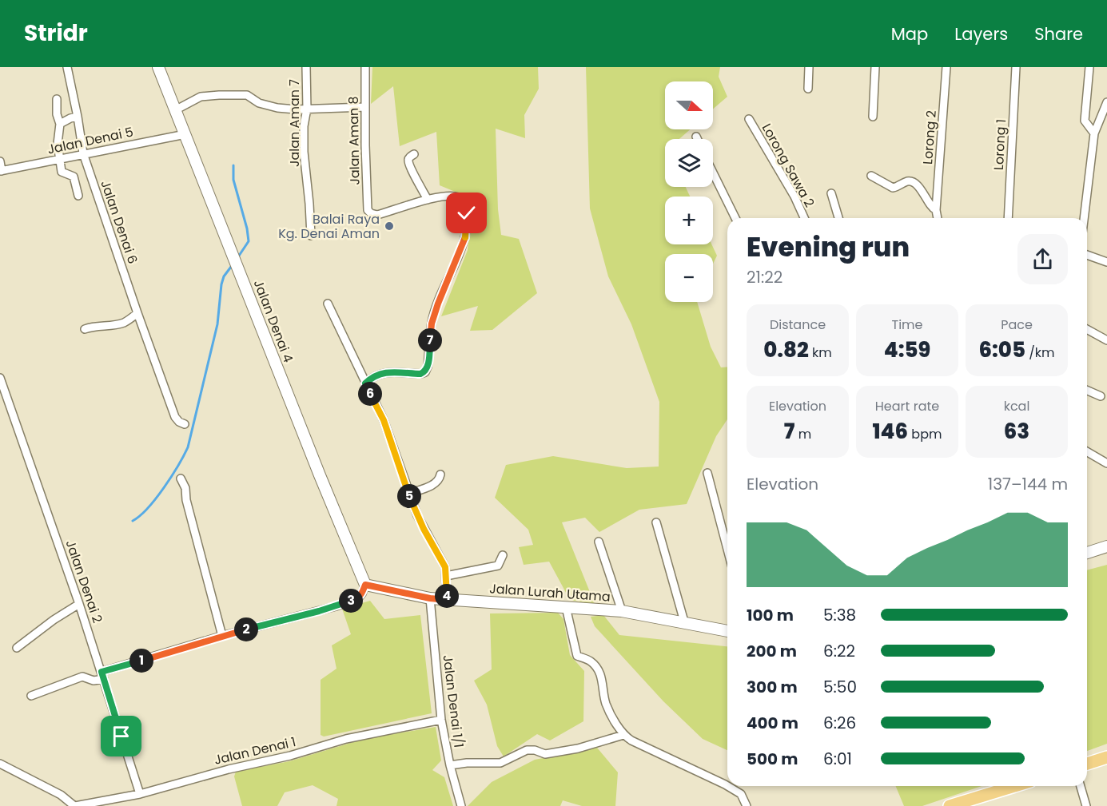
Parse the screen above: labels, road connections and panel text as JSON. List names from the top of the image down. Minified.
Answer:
{"streets":{"street":["Jalan Aman 7","Lorong 2","Jalan Denai 5","Jalan Aman 8","Lorong 1","Lorong Sawa 2","Jalan Denai 6","Jalan Denai 4","Jalan Denai 2","Jalan Lurah Utama","Jalan Denai 1/1","Jalan Denai 1"]},"crossings":[["Jalan Denai 5","Jalan Denai 6"],["Jalan Denai 5","Jalan Denai 4"],["Jalan Denai 4","Jalan Lurah Utama"],["Jalan Denai 2","Jalan Denai 1"],["Jalan Lurah Utama","Jalan Denai 1/1"],["Jalan Denai 1/1","Jalan Denai 1"]],"places":["Balai Raya Kg. Denai Aman"],"north":"right","page":{"header":"Stridr","nav":["Map","Layers","Share"],"map_buttons":["+","−"],"heading":["Evening run","21:22"],"stats":[["Distance","0.82 km"],["Time","4:59"],["Pace","6:05 /km"],["Elevation","7 m"],["Heart rate","146 bpm"],["kcal","63"]],"pins":["7","6","5","4","3","2","1"],"chart":["Elevation","137–144 m"],"list":[{"name":"100 m","note":"5:38"},{"name":"200 m","note":"6:22"},{"name":"300 m","note":"5:50"},{"name":"400 m","note":"6:26"},{"name":"500 m","note":"6:01"}]}}
